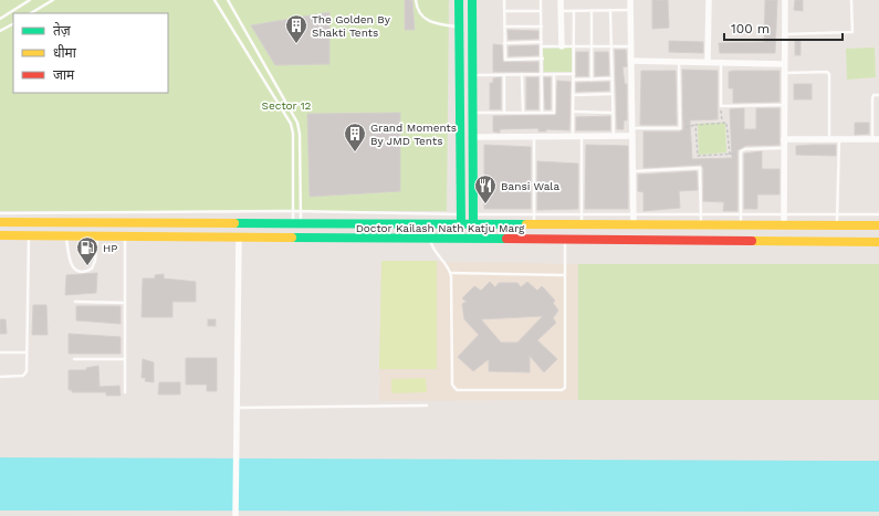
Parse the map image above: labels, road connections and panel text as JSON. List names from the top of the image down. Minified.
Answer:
{"streets":{"main road":["Doctor Kailash Nath Katju Marg"]},"parks":["Sector 12"],"places":{"building":["The Golden By Shakti Tents","Grand Moments By JMD Tents"],"restaurant":["Bansi Wala"],"fuel station":["HP"]},"legend":["तेज़","धीमा","जाम"],"scale_bar":"100 m"}
